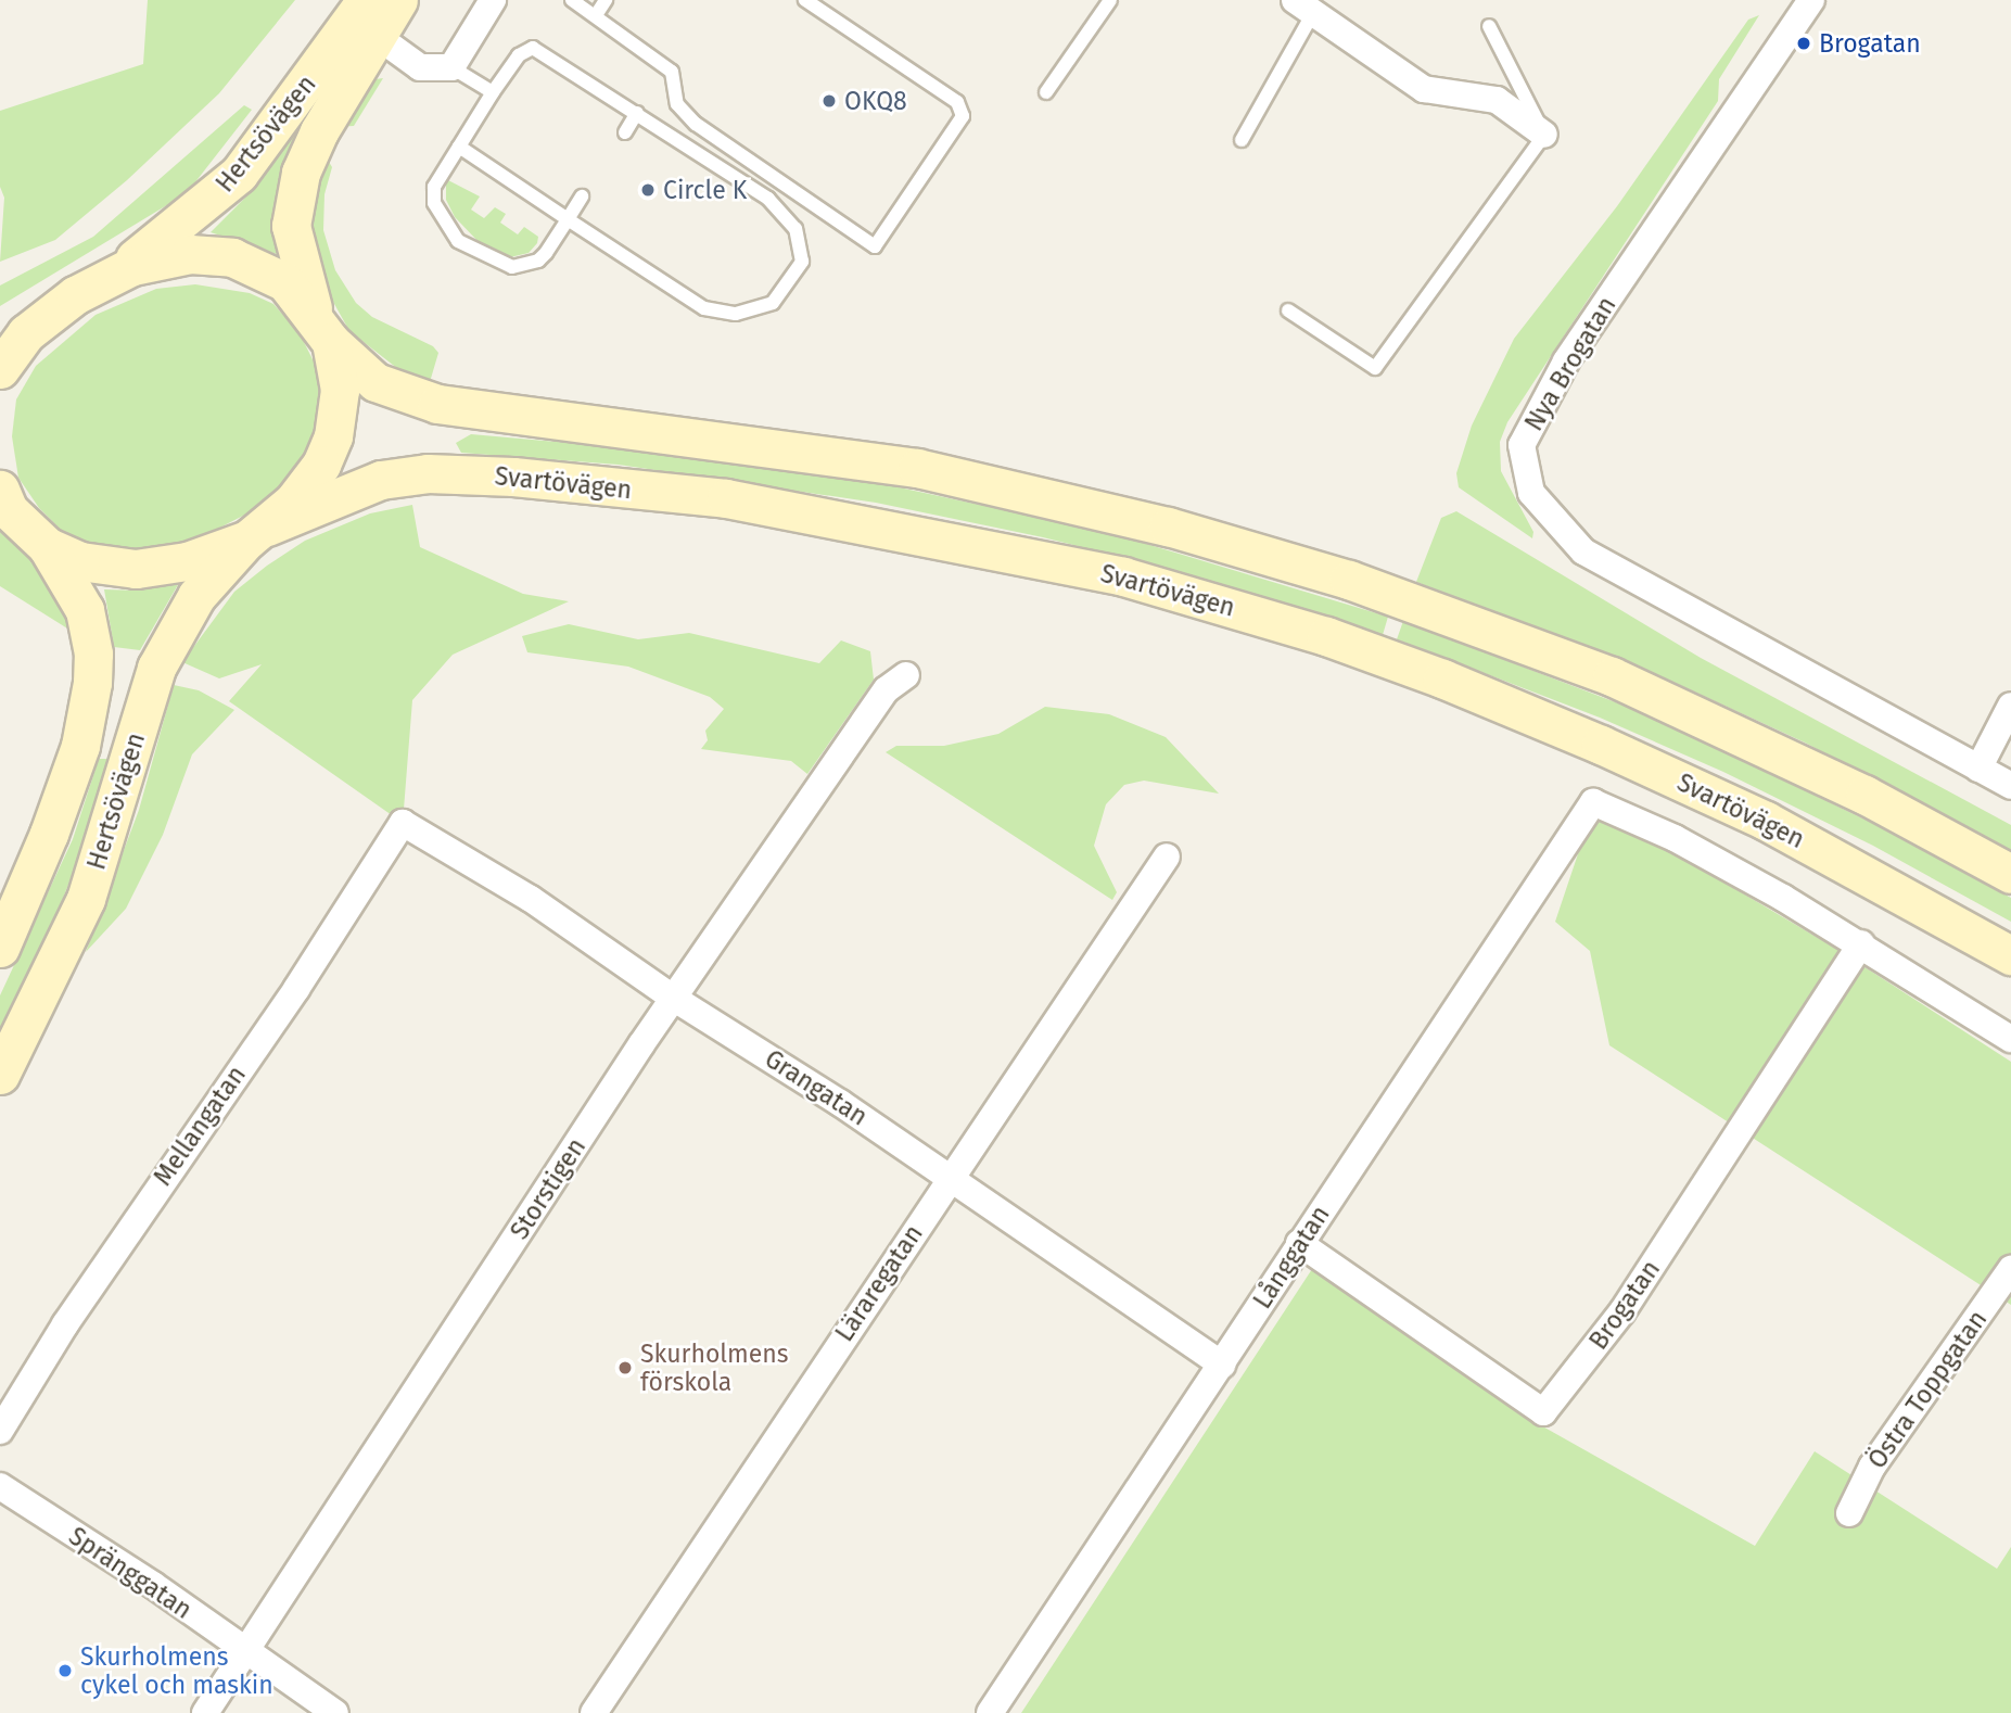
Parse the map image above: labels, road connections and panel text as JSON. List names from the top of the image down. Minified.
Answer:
{"streets":{"main road":["Hertsövägen","Svartövägen"],"street":["Nya Brogatan","Grangatan","Mellangatan","Storstigen","Långgatan","Läraregatan","Brogatan","Östra Toppgatan","Spränggatan"]},"crossings":[["Hertsövägen","Svartövägen"],["Grangatan","Mellangatan"],["Grangatan","Storstigen"],["Grangatan","Långgatan"],["Grangatan","Läraregatan"],["Storstigen","Spränggatan"],["Långgatan","Brogatan"]],"places":["Brogatan","OKQ8","Circle K","Skurholmens förskola","Skurholmens cykel och maskin"]}
